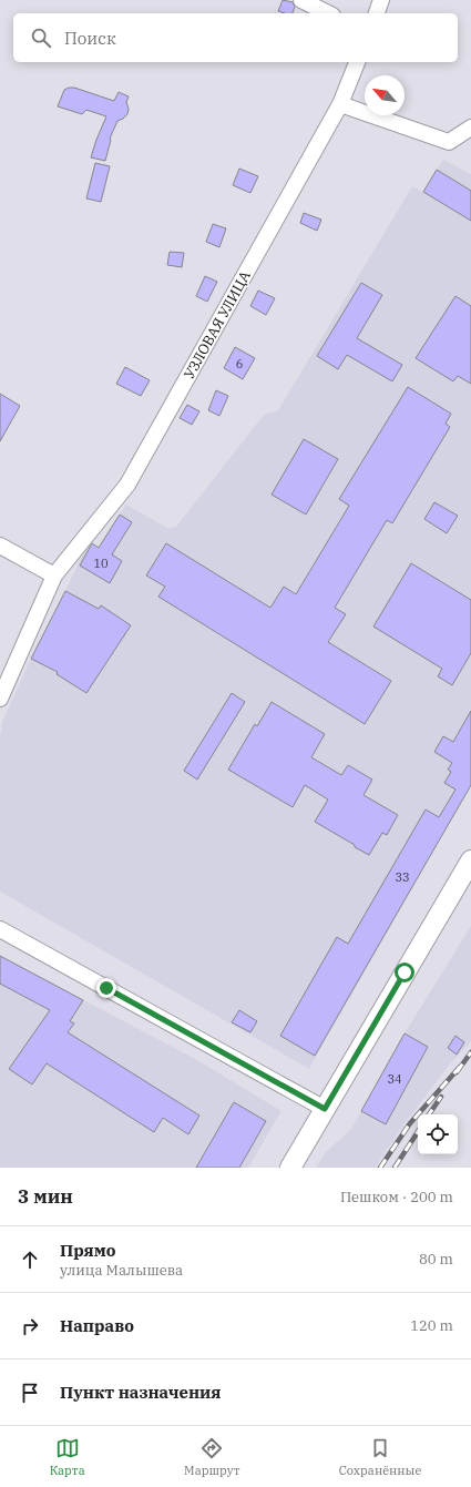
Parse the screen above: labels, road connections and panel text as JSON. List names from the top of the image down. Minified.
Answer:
{"streets":{"street":["УЗЛОВАЯ УЛИЦА"]},"house_numbers":["6","10","33","34"],"north":"top left","page":{"search":"Поиск","heading":["3 мин","Пешком · 200 m"],"list":[["Прямо","улица Малышева","80 m"],["Направо","120 m"],"Пункт назначения"],"nav":["Карта","Маршрут","Сохранённые"]}}
